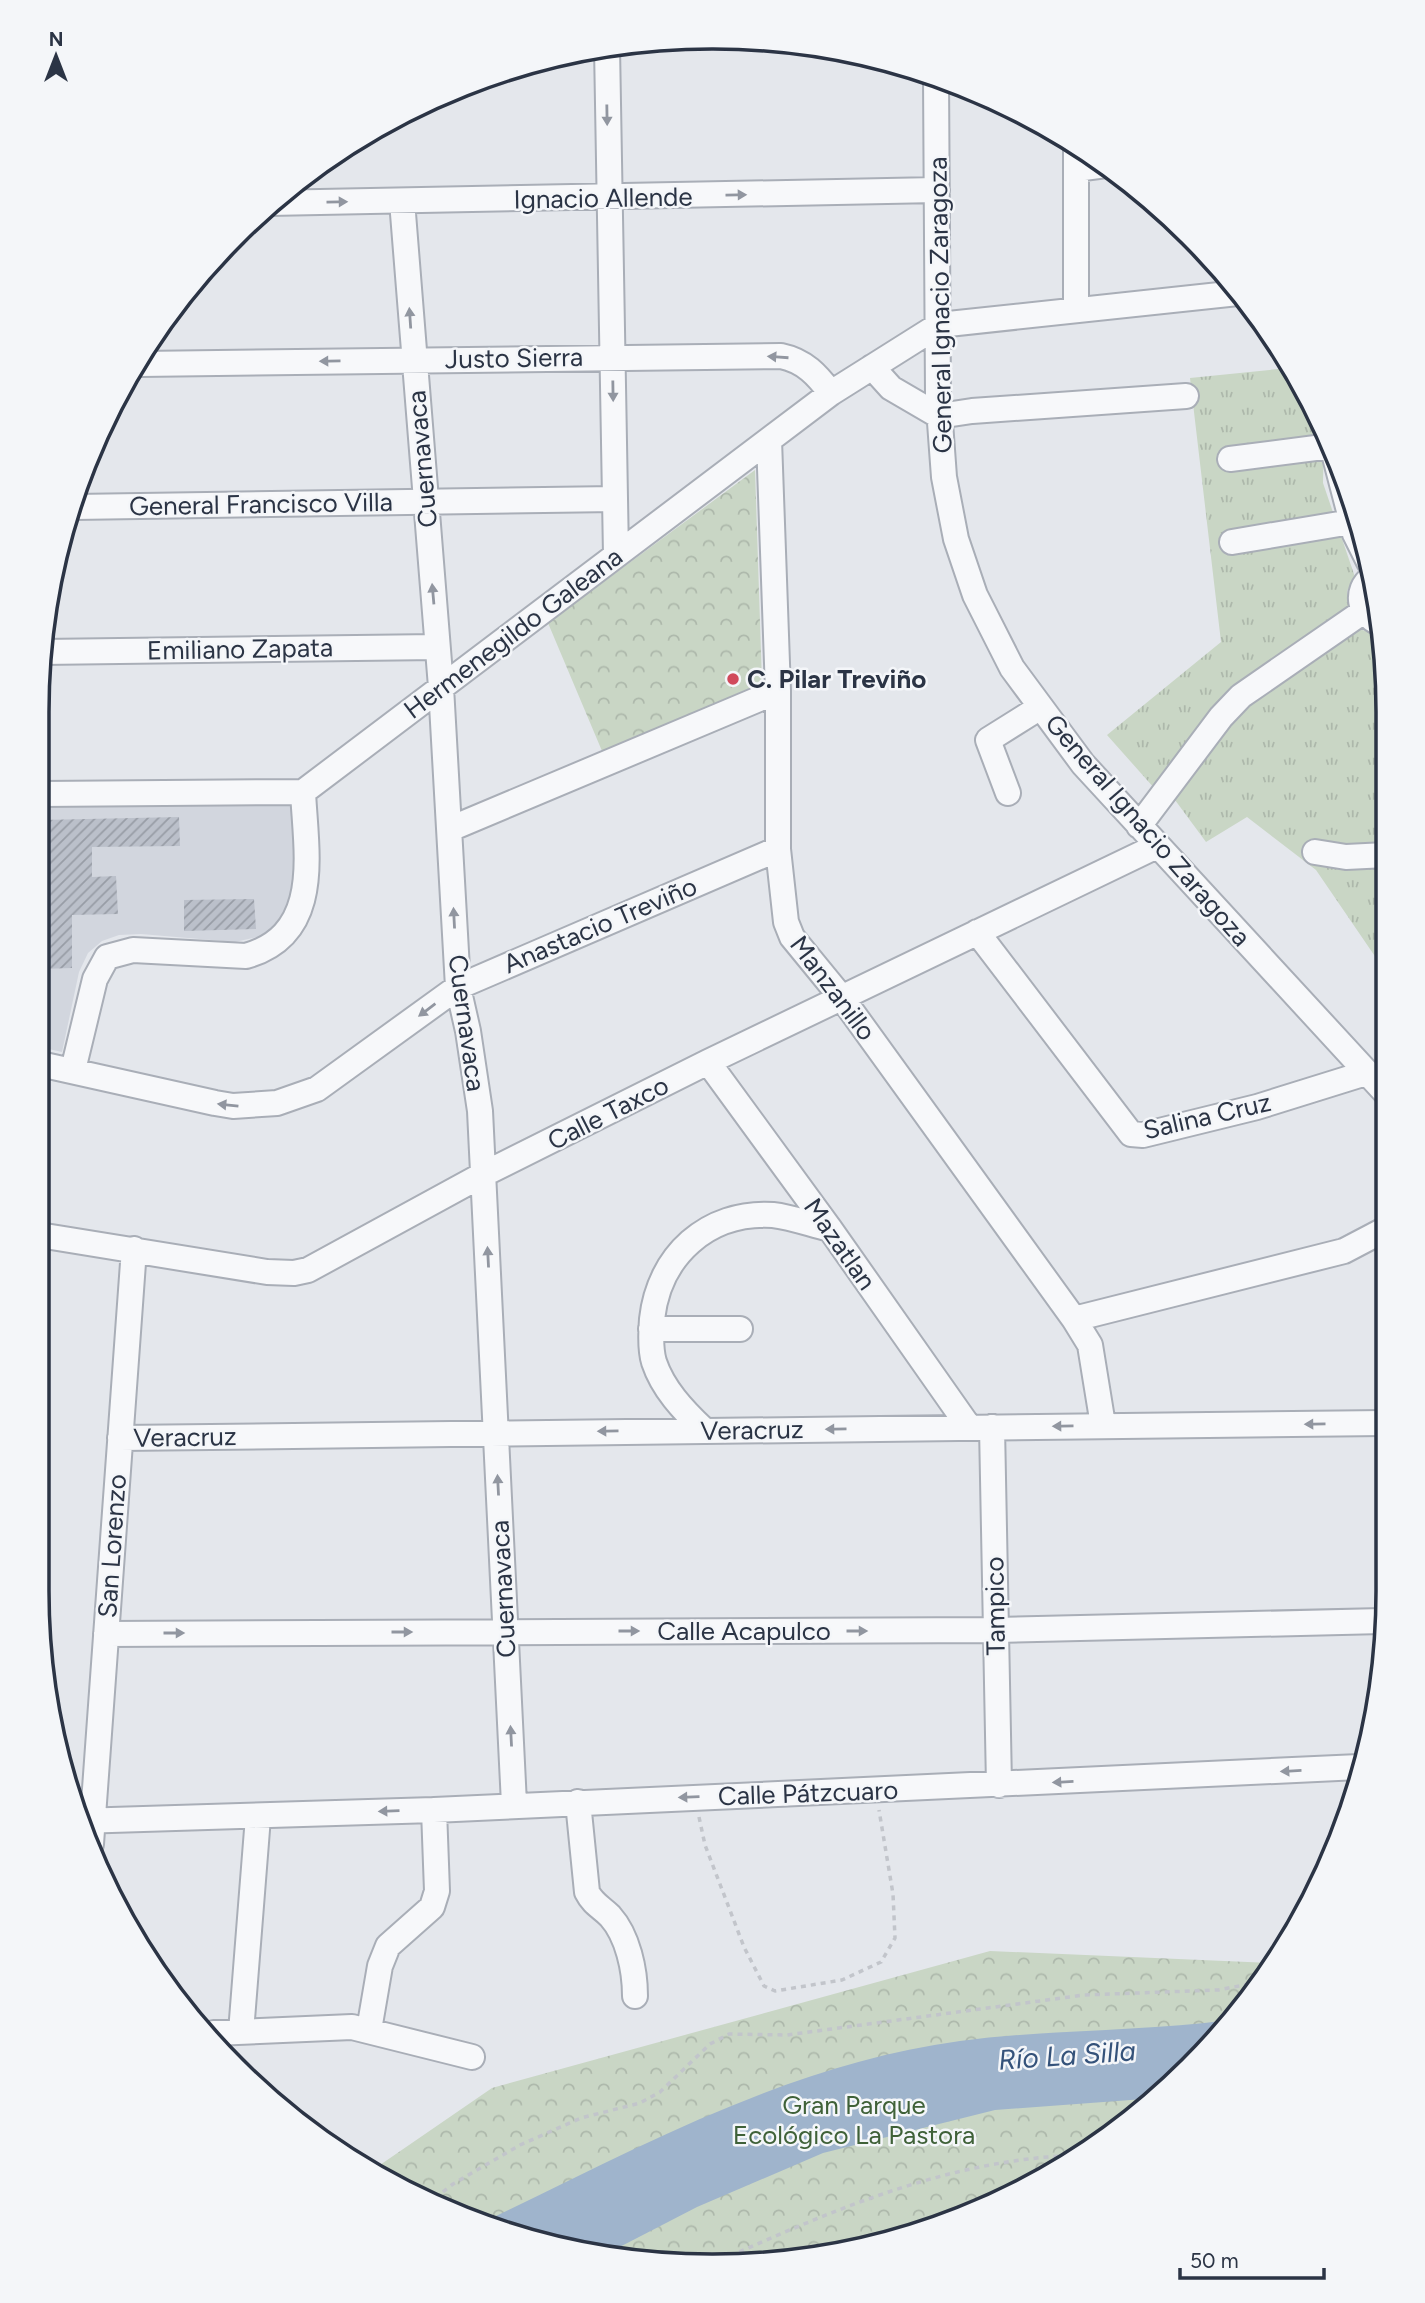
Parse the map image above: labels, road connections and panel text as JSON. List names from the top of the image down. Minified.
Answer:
{"streets":{"street":["Ignacio Allende","General Ignacio Zaragoza","Justo Sierra","Cuernavaca","General Francisco Villa","Hermenegildo Galeana","Emiliano Zapata","Anastacio Treviño","Manzanillo","Calle Taxco","Salina Cruz","Mazatlan","Veracruz","San Lorenzo","Tampico","Calle Acapulco","Calle Pátzcuaro"]},"crossings":[["Ignacio Allende","General Ignacio Zaragoza"],["Ignacio Allende","Cuernavaca"],["General Ignacio Zaragoza","Hermenegildo Galeana"],["General Ignacio Zaragoza","Calle Taxco"],["General Ignacio Zaragoza","Salina Cruz"],["Justo Sierra","Cuernavaca"],["Justo Sierra","Hermenegildo Galeana"],["Cuernavaca","General Francisco Villa"],["Cuernavaca","Hermenegildo Galeana"],["Cuernavaca","Emiliano Zapata"],["Cuernavaca","Anastacio Treviño"],["Cuernavaca","Calle Taxco"],["Cuernavaca","Veracruz"],["Cuernavaca","Calle Acapulco"],["Cuernavaca","Calle Pátzcuaro"],["Hermenegildo Galeana","Manzanillo"],["Anastacio Treviño","Manzanillo"],["Manzanillo","Calle Taxco"],["Manzanillo","Veracruz"],["Calle Taxco","Salina Cruz"],["Calle Taxco","Mazatlan"],["Calle Taxco","San Lorenzo"],["Mazatlan","Veracruz"],["Mazatlan","Tampico"],["Veracruz","San Lorenzo"],["Veracruz","Tampico"],["San Lorenzo","Calle Acapulco"],["Tampico","Calle Acapulco"],["Tampico","Calle Pátzcuaro"]],"one_way":["Ignacio Allende","Justo Sierra","Cuernavaca","Anastacio Treviño","Calle Acapulco","Calle Pátzcuaro"],"water":["Río La Silla"],"parks":["Gran Parque Ecológico La Pastora"],"places":["C. Pilar Treviño"],"scale_bar":"50 m","north":"top"}
